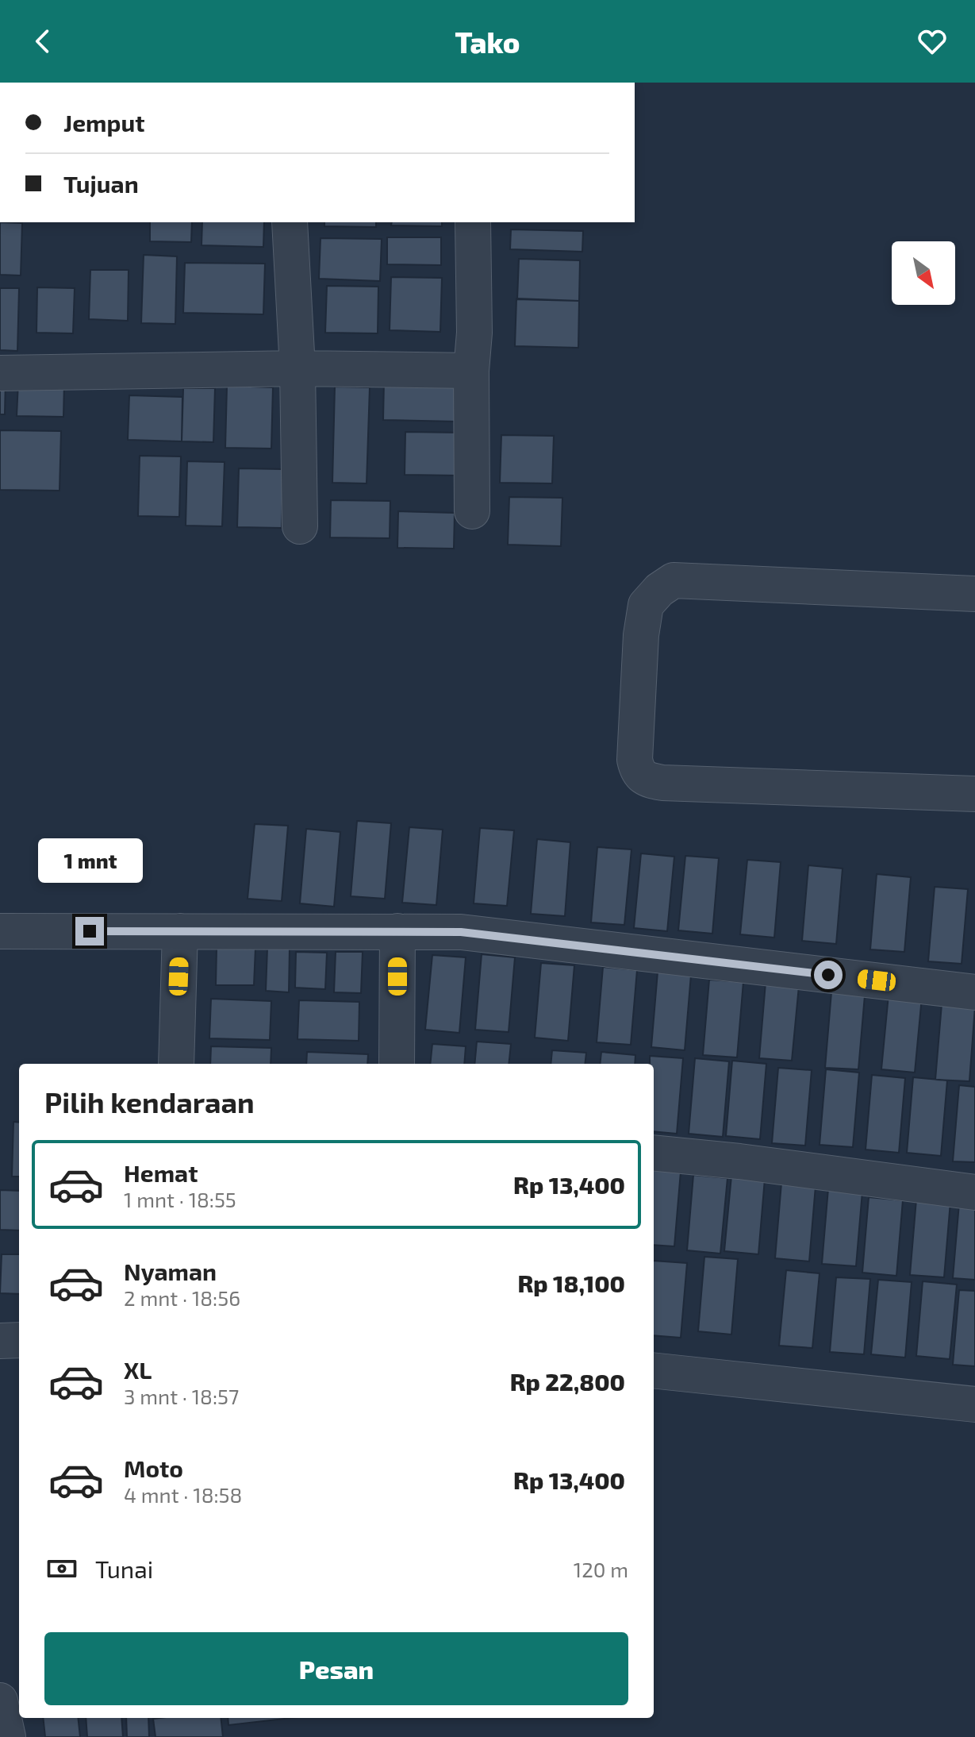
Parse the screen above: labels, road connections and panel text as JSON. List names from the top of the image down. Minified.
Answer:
{"north":"bottom right","page":{"header":"Tako","banner":["Jemput","Tujuan"],"bubble":"1 mnt","heading":"Pilih kendaraan","list":[{"name":"Hemat","note":"1 mnt · 18:55","value":"Rp 13,400"},{"name":"Nyaman","note":"2 mnt · 18:56","value":"Rp 18,100"},{"name":"XL","note":"3 mnt · 18:57","value":"Rp 22,800"},{"name":"Moto","note":"4 mnt · 18:58","value":"Rp 13,400"}],"pay":["Tunai","120 m"],"buttons":"Pesan"}}
